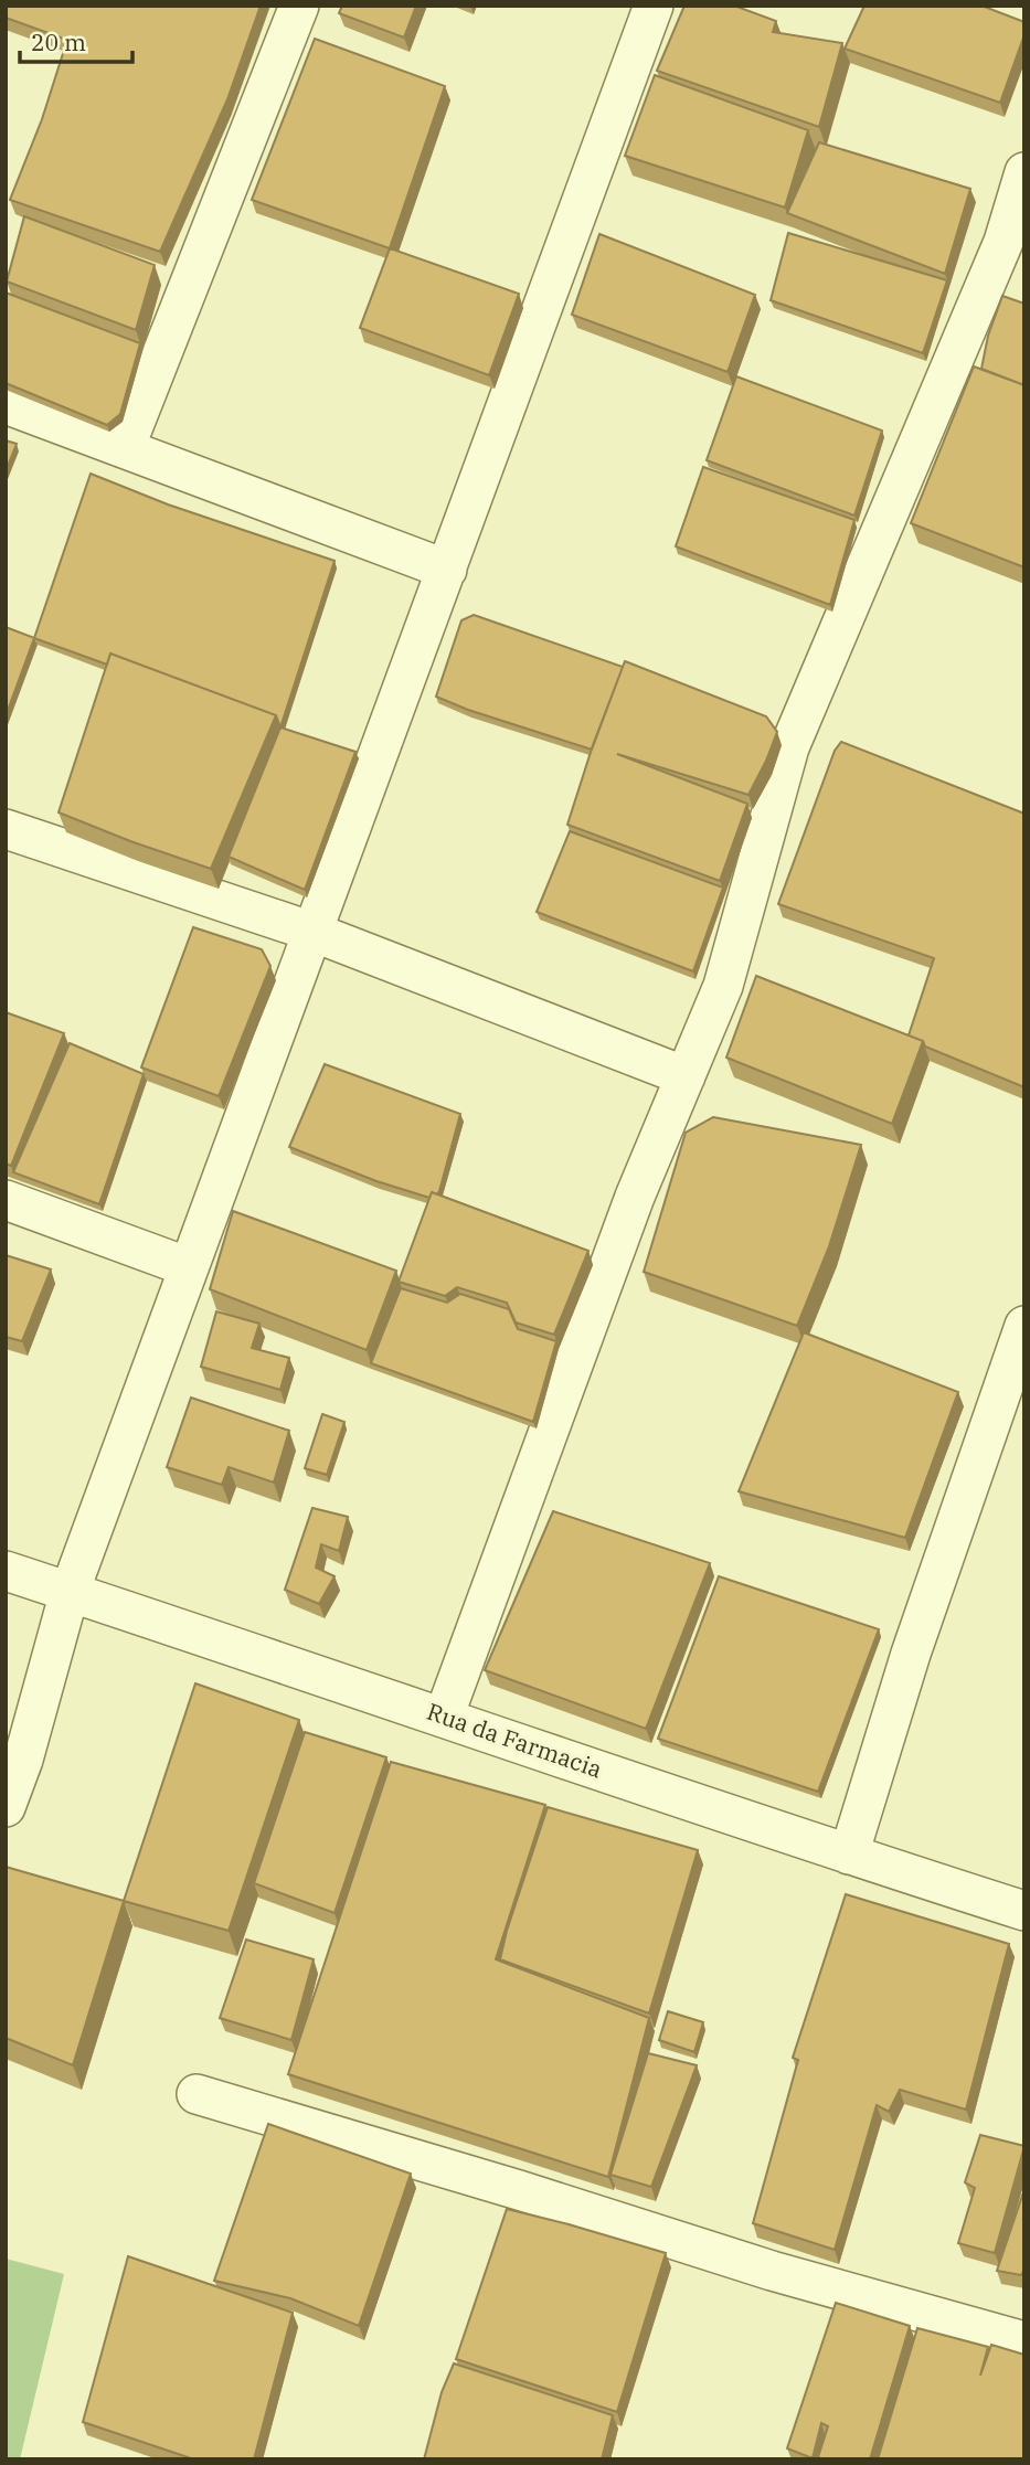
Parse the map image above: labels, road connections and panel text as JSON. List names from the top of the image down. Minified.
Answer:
{"streets":{"street":["Rua da Farmacia"]},"scale_bar":"20 m"}
